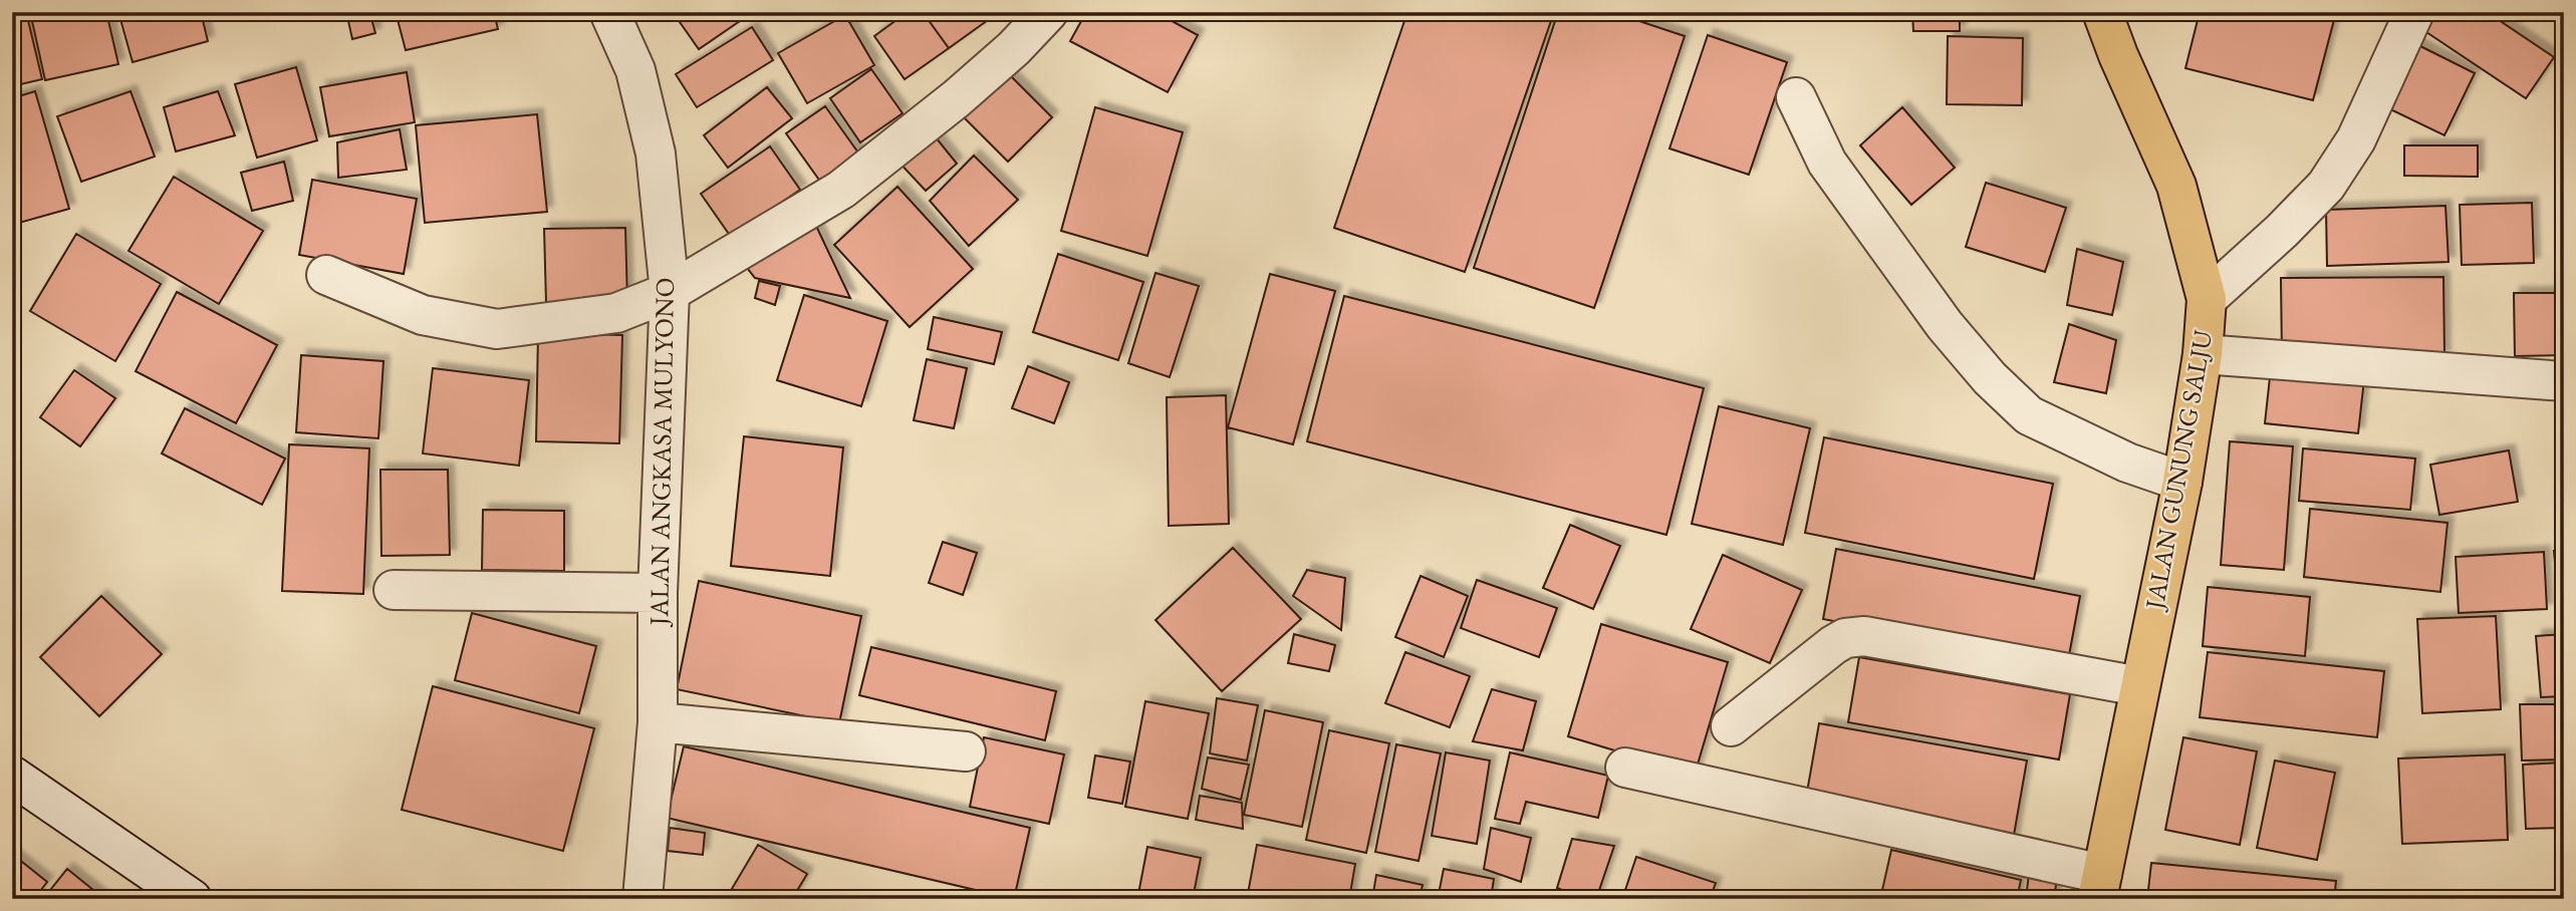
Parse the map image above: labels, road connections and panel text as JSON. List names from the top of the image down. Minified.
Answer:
{"streets":{"main road":["JALAN GUNUNG SALJU"],"street":["JALAN ANGKASA MULYONO"]}}
